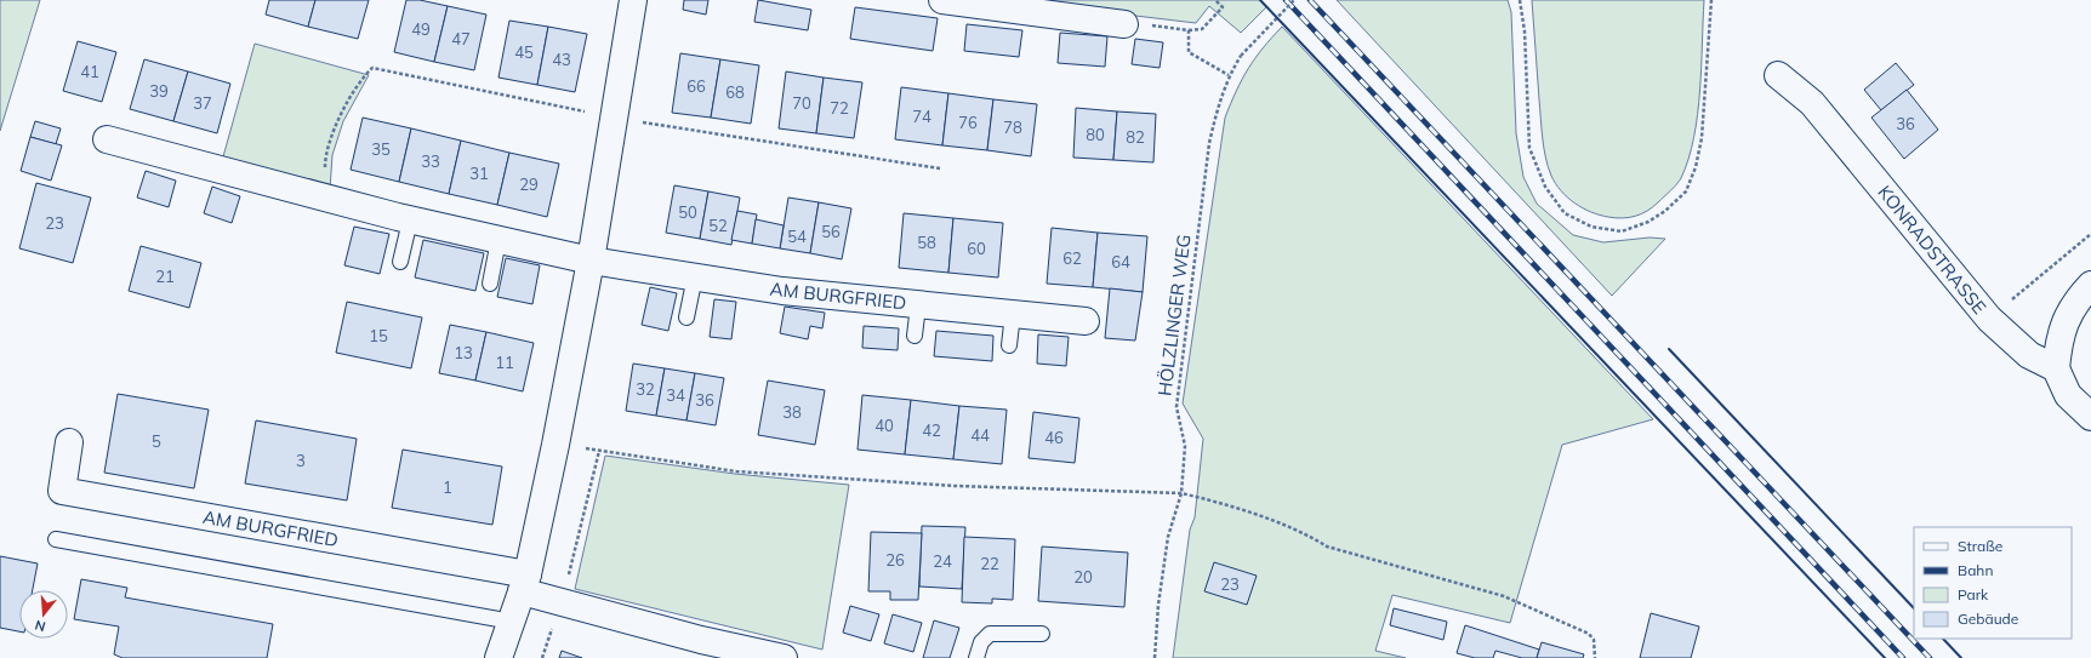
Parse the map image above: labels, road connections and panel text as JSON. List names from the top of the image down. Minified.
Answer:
{"streets":{"street":["KONRADSTRASSE","AM BURGFRIED"],"path":["HÖLZLINGER WEG"]},"house_numbers":["49","47","45","43","41","66","39","68","37","70","72","74","76","36","78","80","82","35","33","31","29","50","23","52","56","54","58","60","62","64","21","15","13","11","32","34","36","38","40","42","44","46","5","3","1","26","24","22","20","23"],"legend":["Straße","Bahn","Park","Gebäude"],"north":"bottom"}
